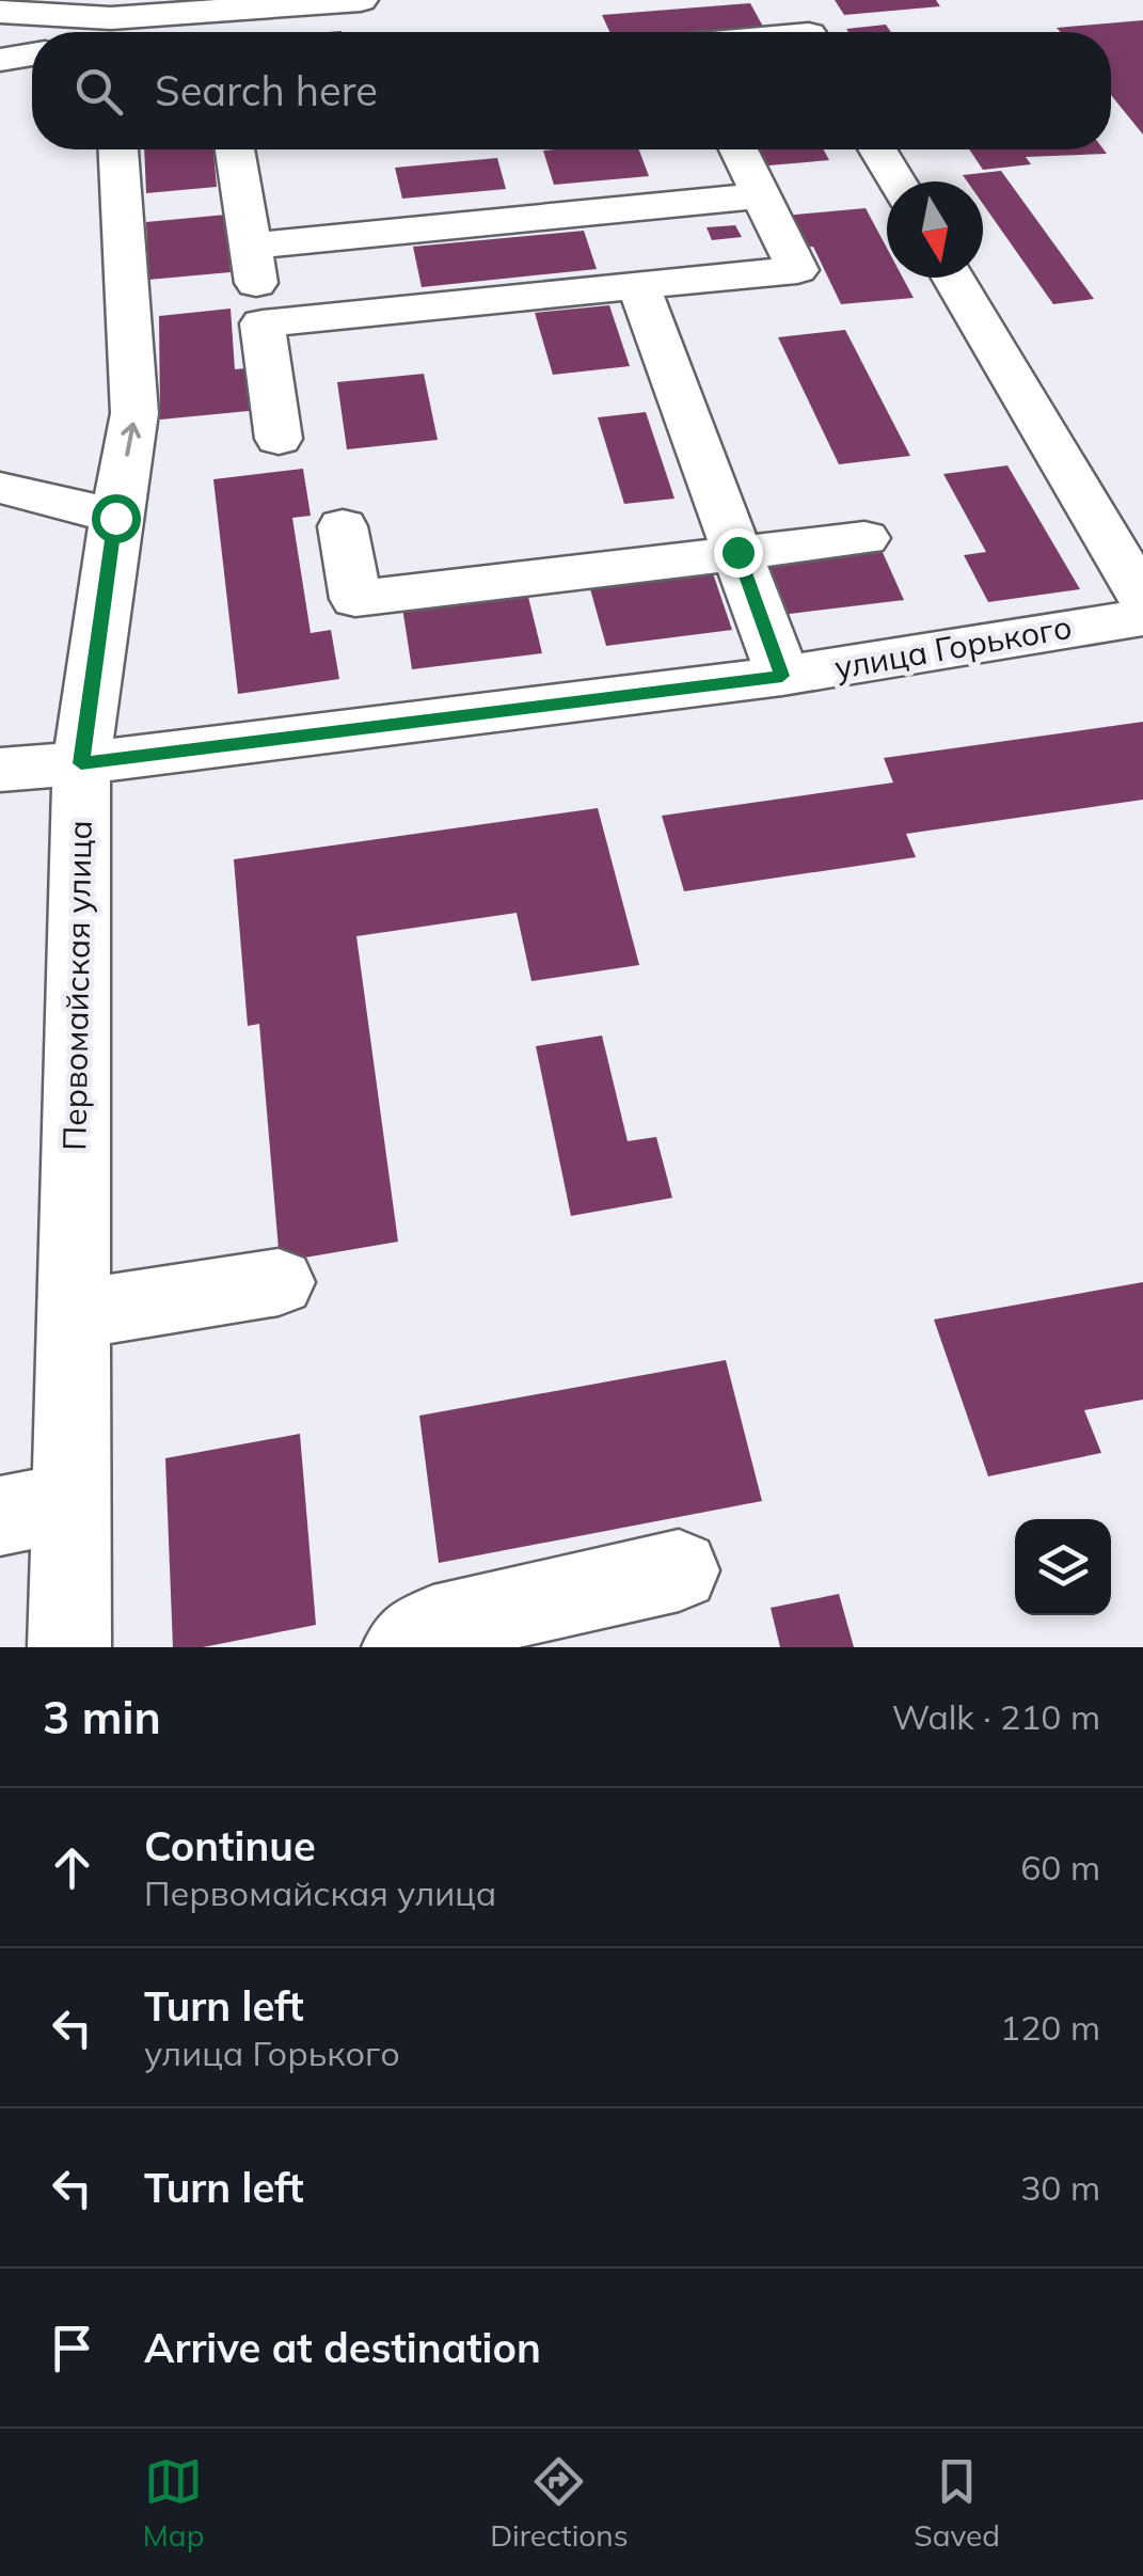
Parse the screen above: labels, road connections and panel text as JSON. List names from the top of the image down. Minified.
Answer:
{"streets":{"street":["улица Горького","Первомайская улица"]},"crossings":[["улица Горького","Первомайская улица"]],"north":"bottom","page":{"search":"Search here","heading":["3 min","Walk · 210 m"],"list":[["Continue","Первомайская улица","60 m"],["Turn left","улица Горького","120 m"],["Turn left","30 m"],"Arrive at destination"],"nav":["Map","Directions","Saved"]}}
